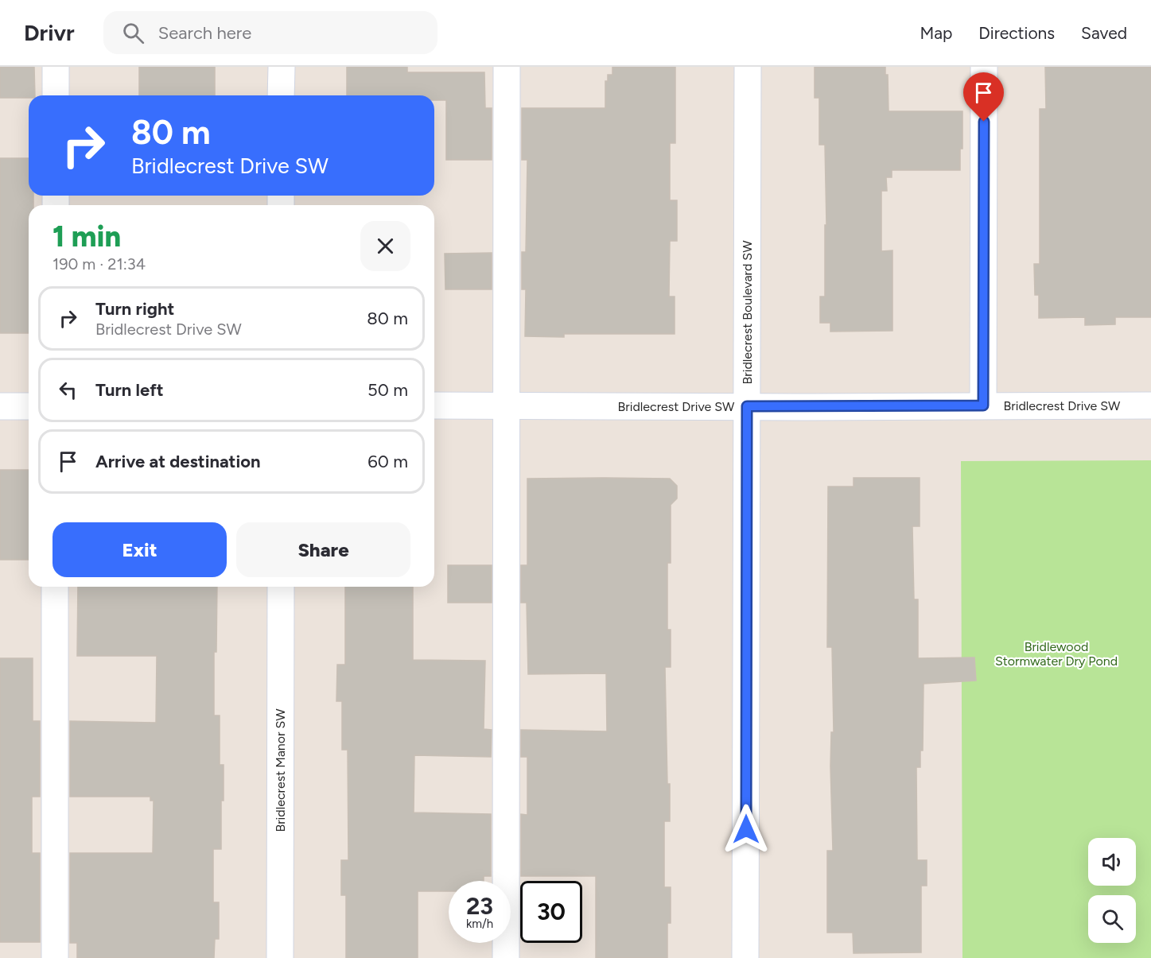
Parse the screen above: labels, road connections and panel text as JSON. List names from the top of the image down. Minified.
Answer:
{"streets":{"street":["Bridlecrest Boulevard SW","Bridlecrest Drive SW","Bridlecrest Manor SW"]},"crossings":[["Bridlecrest Boulevard SW","Bridlecrest Drive SW"]],"parks":["Bridlewood Stormwater Dry Pond"],"page":{"header":"Drivr","search":"Search here","nav":["Map","Directions","Saved"],"turn":["80 m","Bridlecrest Drive SW"],"heading":["1 min","190 m · 21:34"],"list":[{"name":"Turn right","note":"Bridlecrest Drive SW","value":"80 m"},{"name":"Turn left","value":"50 m"},{"name":"Arrive at destination","value":"60 m"}],"buttons":["Exit","Share"],"speed":"23 km/h","limit":"30"}}
